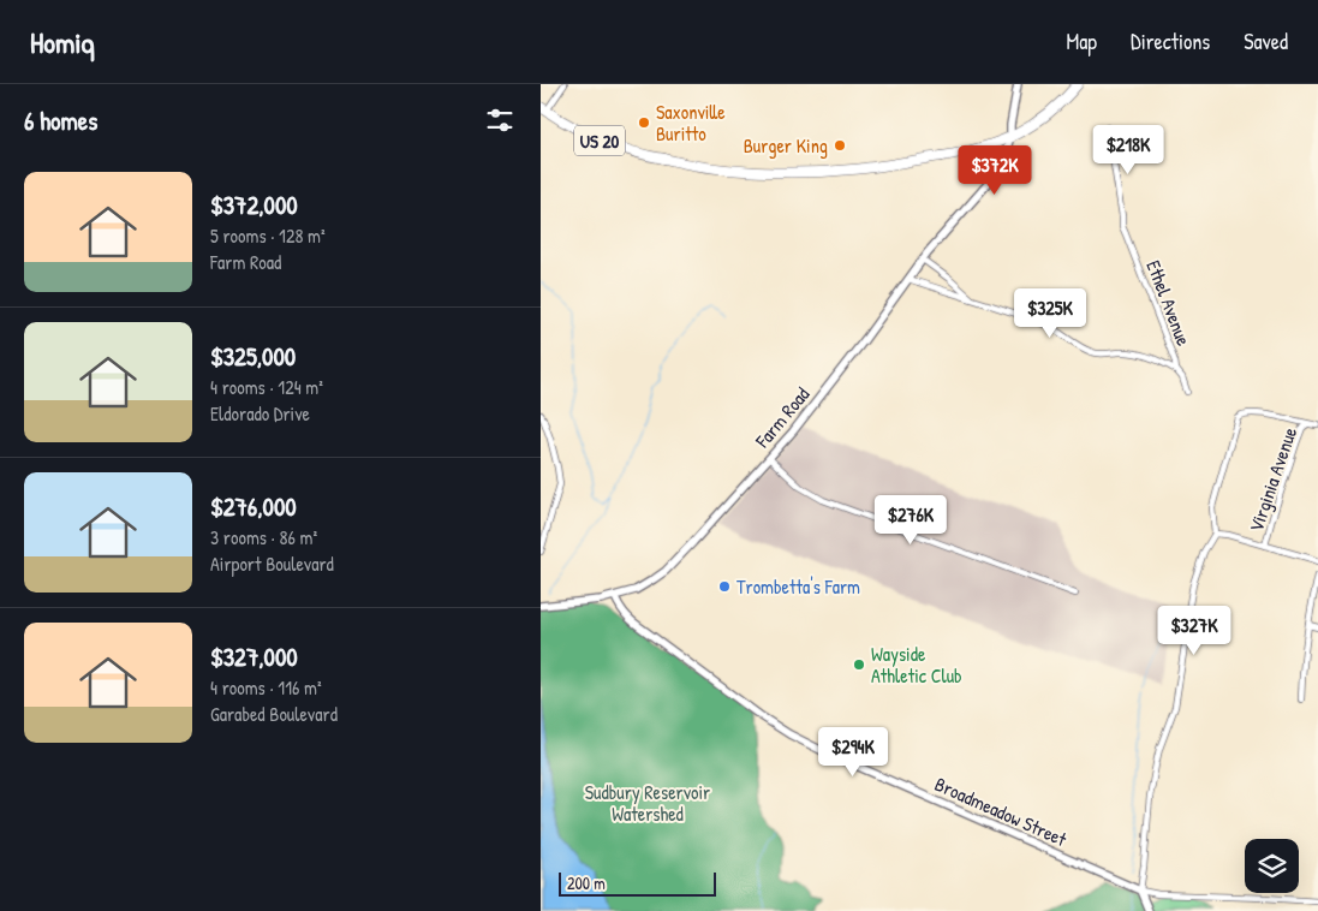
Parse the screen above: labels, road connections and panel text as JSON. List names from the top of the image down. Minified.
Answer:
{"streets":{"main road":["US 20"],"street":["Ethel Avenue","Farm Road","Virginia Avenue","Broadmeadow Street"]},"crossings":[["US 20","Farm Road"],["Farm Road","Broadmeadow Street"]],"parks":["Sudbury Reservoir Watershed"],"places":["Saxonville Buritto","Burger King","Trombetta's Farm","Wayside Athletic Club"],"scale_bar":"200 m","page":{"header":"Homiq","nav":["Map","Directions","Saved"],"heading":"6 homes","price":["$218K","$372K","$325K","$276K","$327K","$294K"],"list":[{"name":"$372,000","note":"5 rooms · 128 m² · Farm Road"},{"name":"$325,000","note":"4 rooms · 124 m² · Eldorado Drive"},{"name":"$276,000","note":"3 rooms · 86 m² · Airport Boulevard"},{"name":"$327,000","note":"4 rooms · 116 m² · Garabed Boulevard"}],"scale":"200 m"}}
